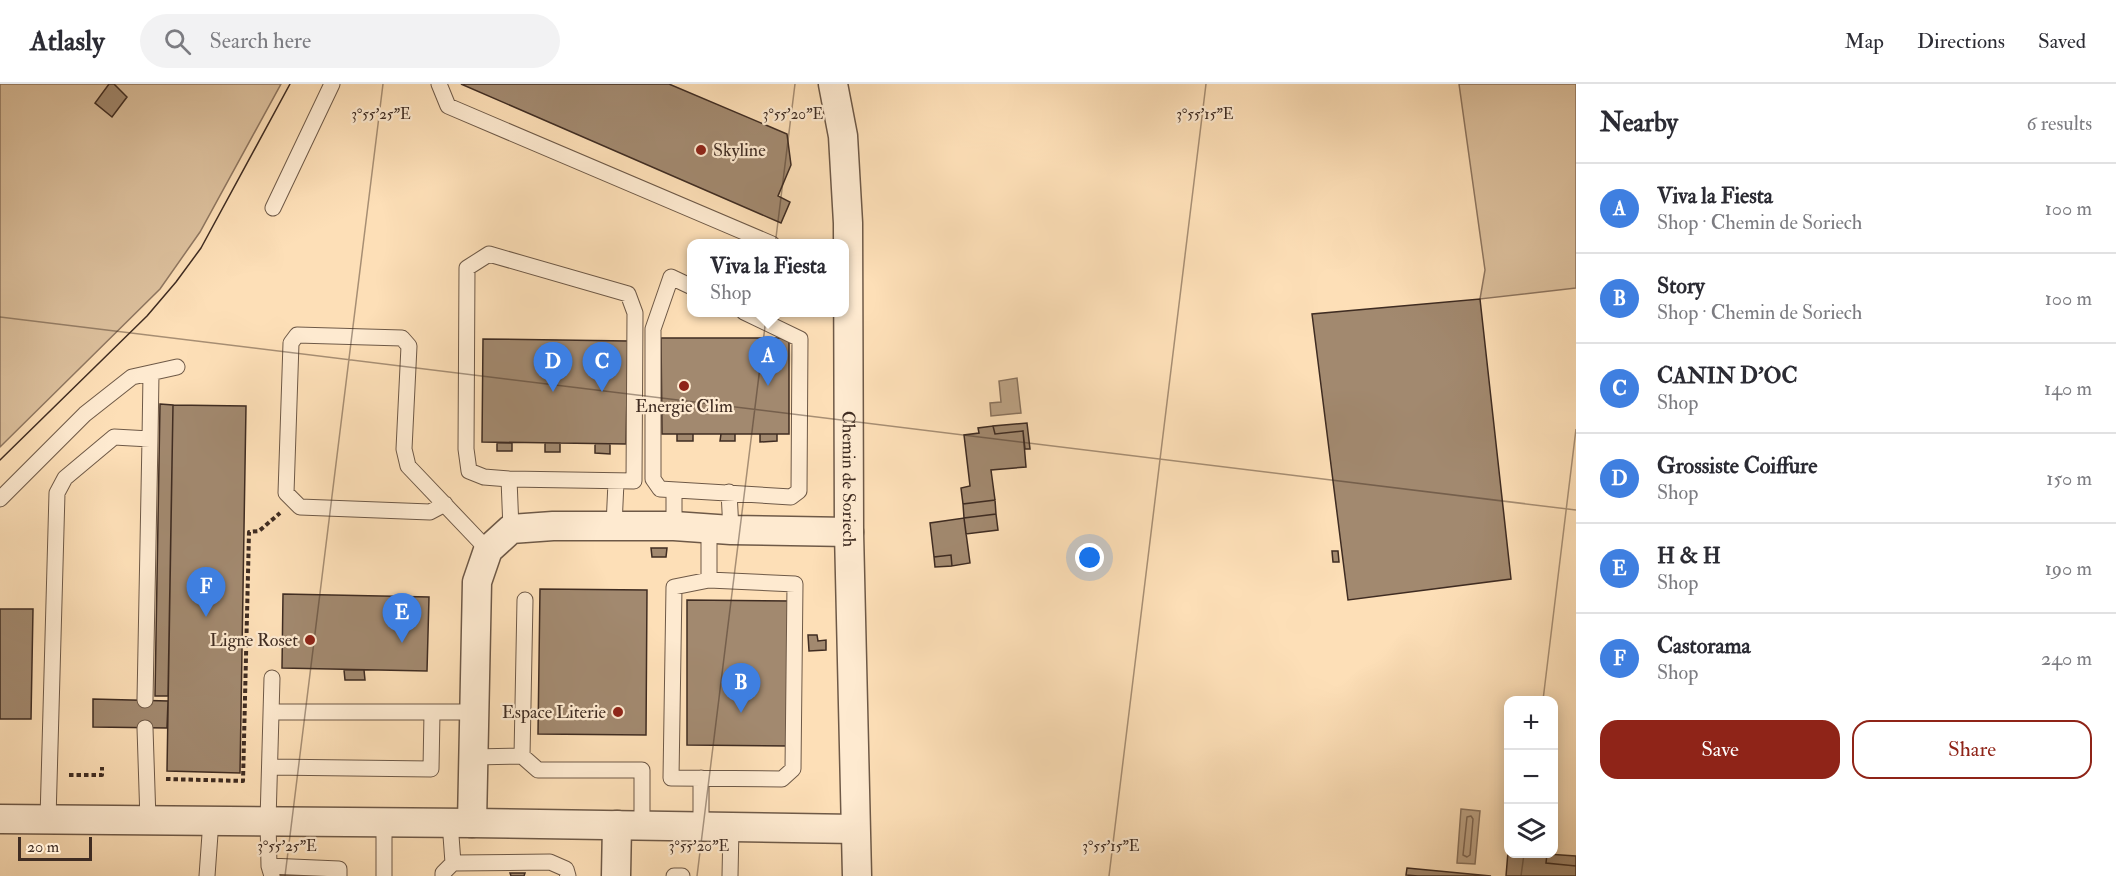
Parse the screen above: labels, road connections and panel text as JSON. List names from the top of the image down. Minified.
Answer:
{"streets":{"street":["Chemin de Soriech"]},"places":["Skyline","Energie Clim","Ligne Roset","Espace Literie"],"scale_bar":"20 m","page":{"header":"Atlasly","search":"Search here","nav":["Map","Directions","Saved"],"heading":["Nearby","6 results"],"list":[{"mark":"A","name":"Viva la Fiesta","note":"Shop · Chemin de Soriech","value":"100 m"},{"mark":"B","name":"Story","note":"Shop · Chemin de Soriech","value":"100 m"},{"mark":"C","name":"CANIN D'OC","note":"Shop","value":"140 m"},{"mark":"D","name":"Grossiste Coiffure","note":"Shop","value":"150 m"},{"mark":"E","name":"H & H","note":"Shop","value":"190 m"},{"mark":"F","name":"Castorama","note":"Shop","value":"240 m"}],"popup":["Viva la Fiesta","Shop"],"pins":["A","C","D","F","E","B"],"map_buttons":["+","−"],"buttons":["Save","Share"],"scale":"20 m"},"coordinates":["3°55'25\"E","3°55'20\"E","3°55'15\"E"]}
